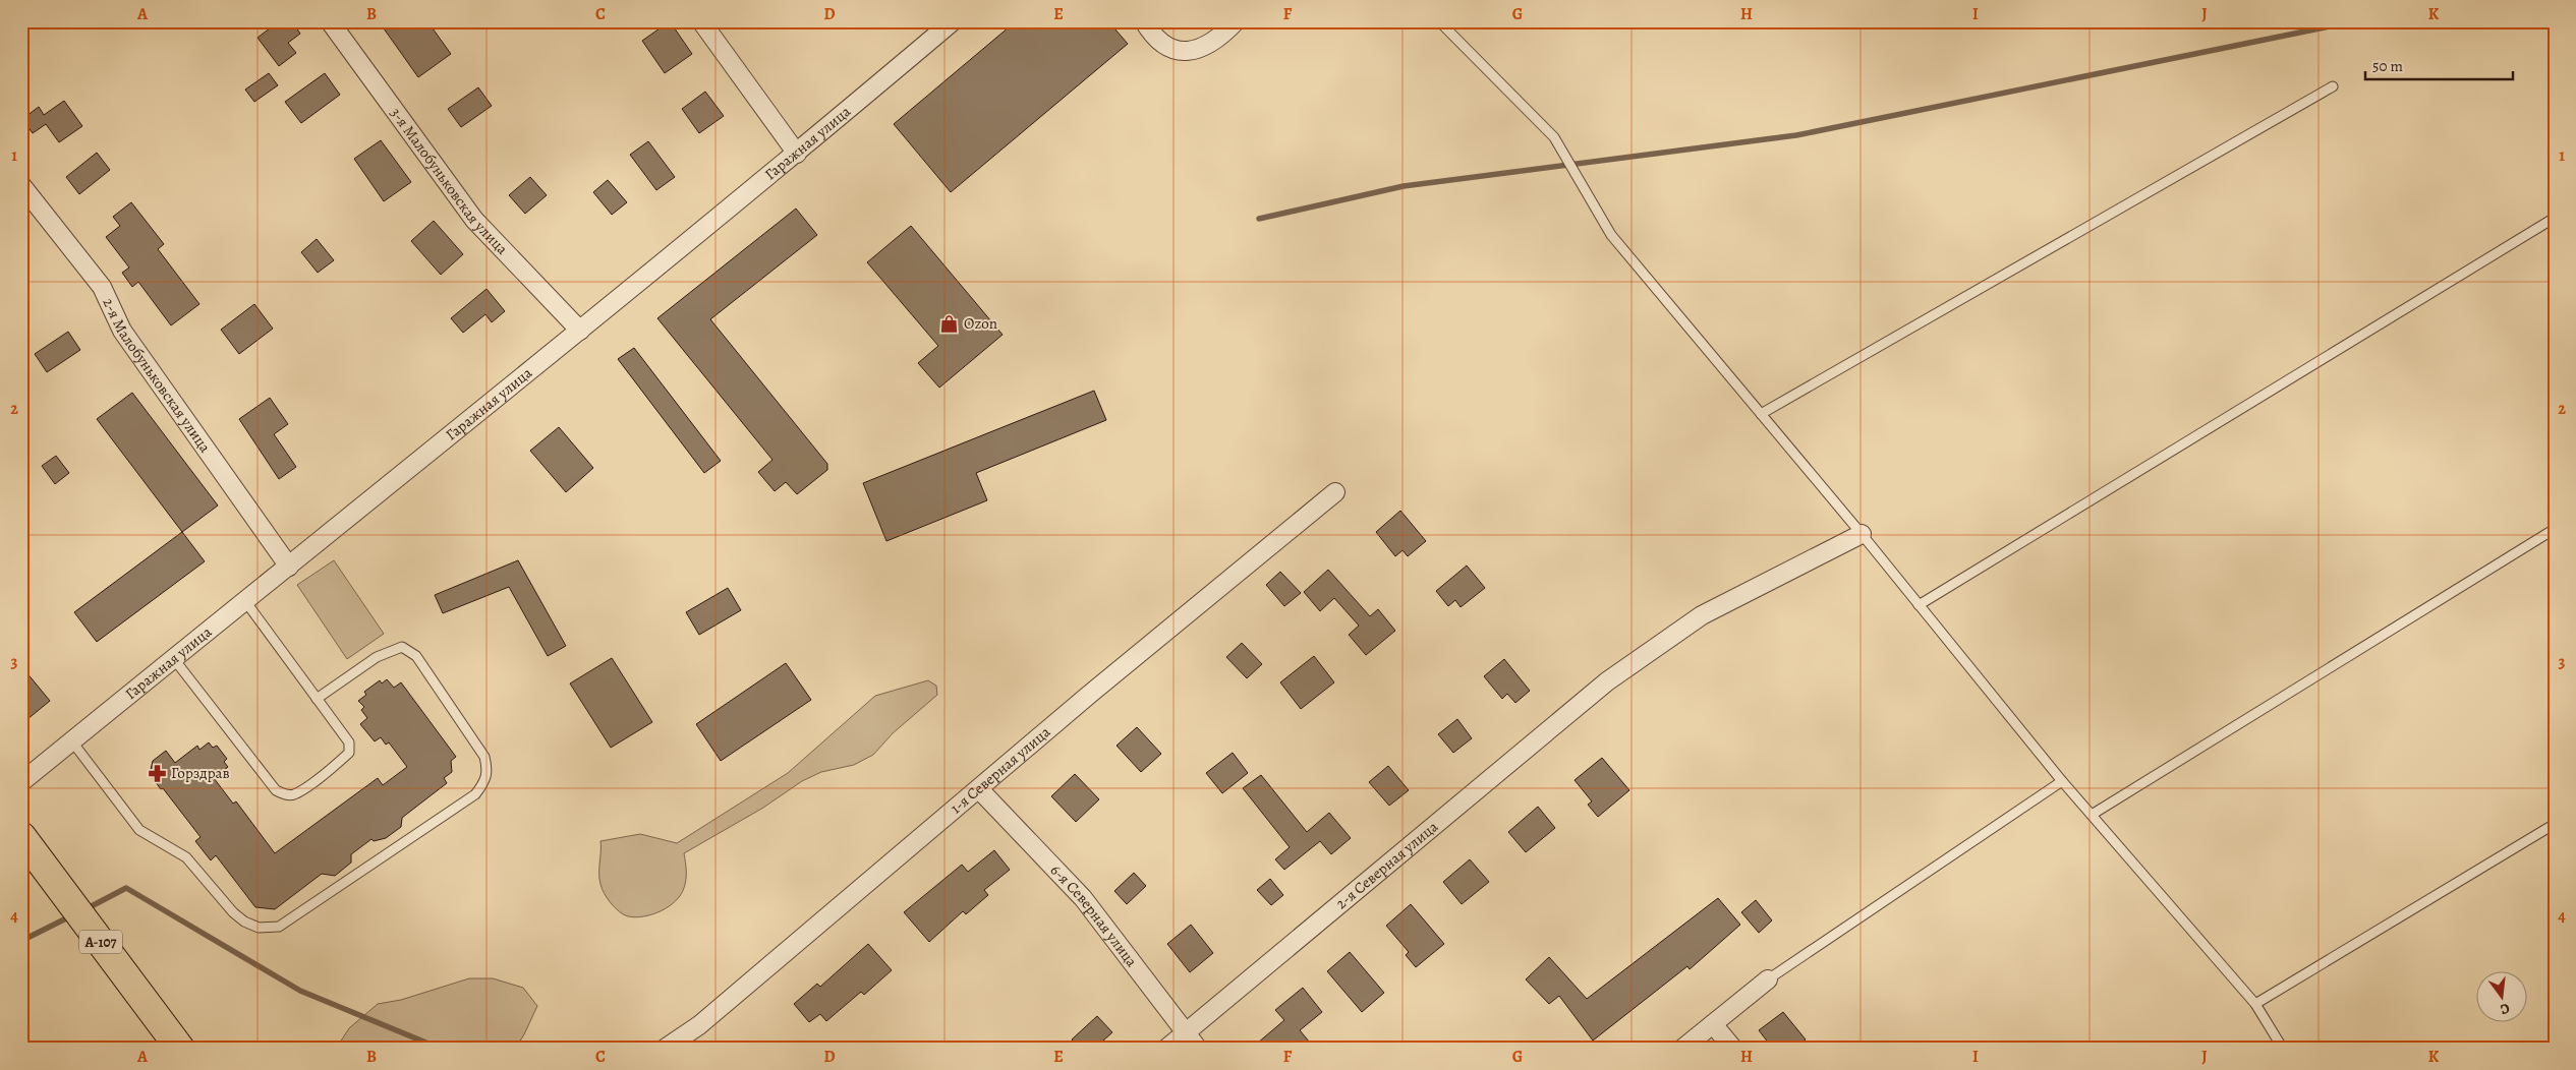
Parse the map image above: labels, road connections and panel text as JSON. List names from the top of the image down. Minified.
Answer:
{"streets":{"highway":["А-107"],"street":["Гаражная улица","3-я Малобуньковская улица","2-я Малобуньковская улица","1-я Северная улица","2-я Северная улица","6-я Северная улица"]},"crossings":[["Гаражная улица","3-я Малобуньковская улица"],["Гаражная улица","2-я Малобуньковская улица"],["1-я Северная улица","6-я Северная улица"],["2-я Северная улица","6-я Северная улица"]],"places":{"shop":["Ozon"],"pharmacy":["Горздрав"]},"scale_bar":"50 m","north":"bottom","grid":{"columns":["A","B","C","D","E","F","G","H","I","J","K"],"rows":["1","2","3","4"]}}
